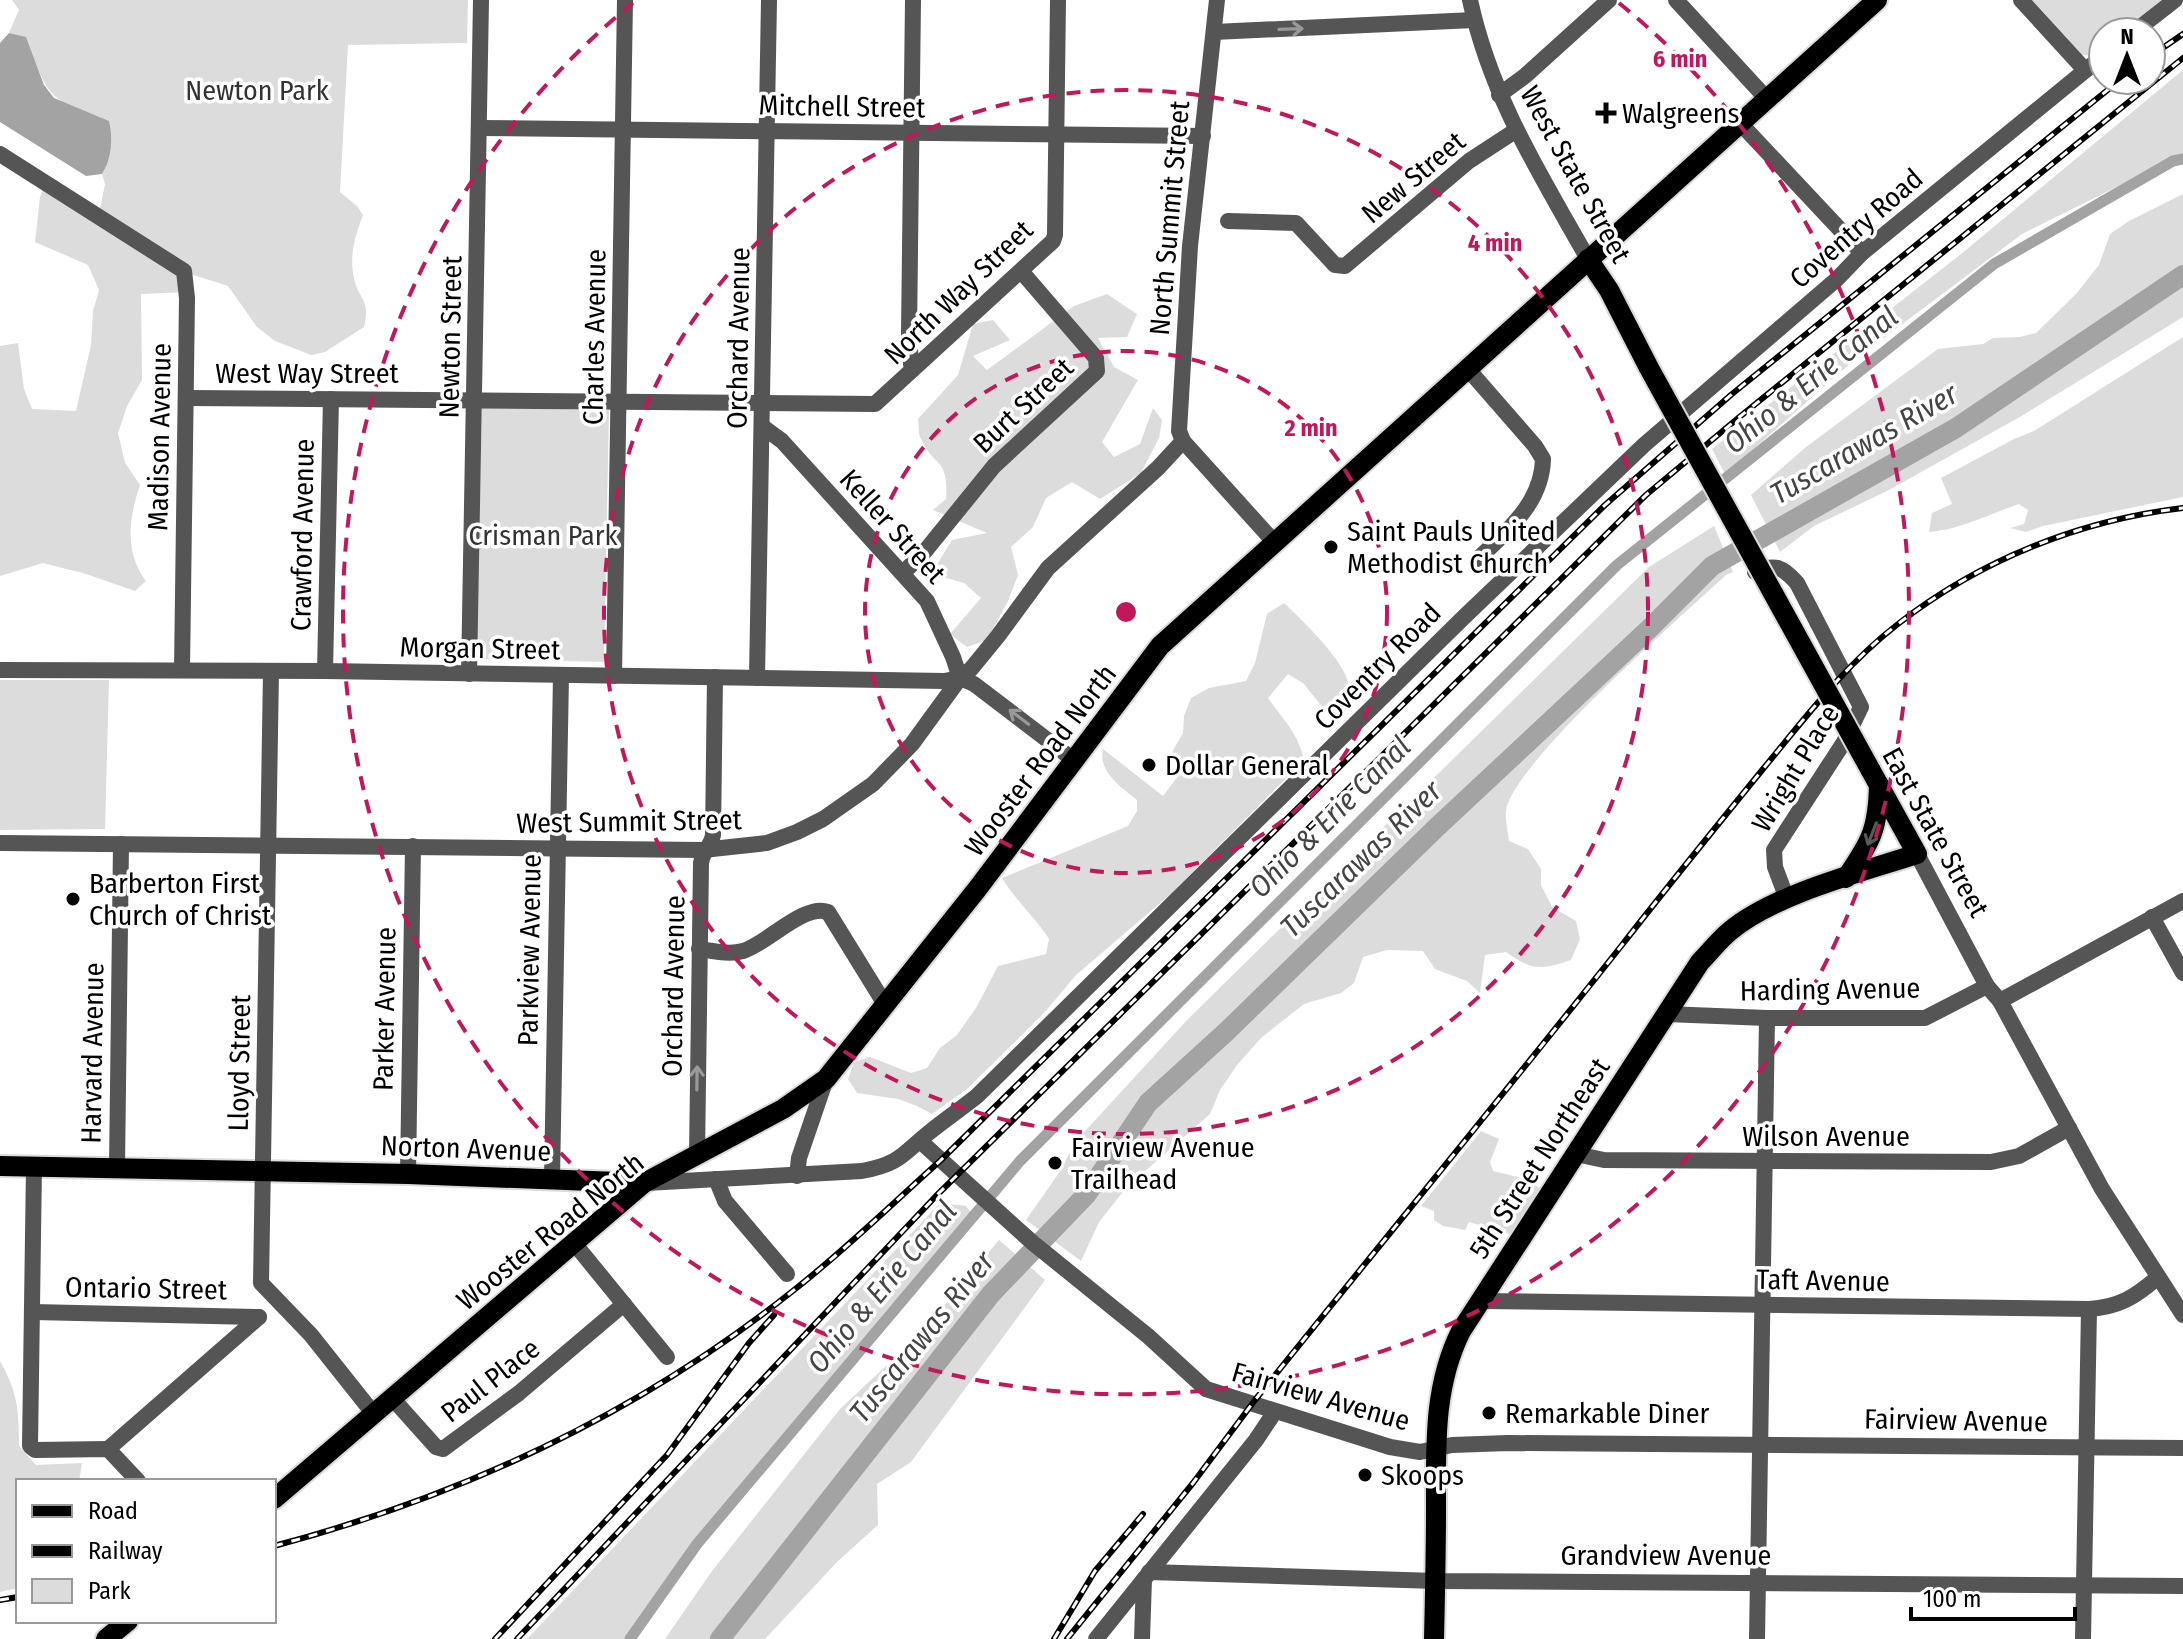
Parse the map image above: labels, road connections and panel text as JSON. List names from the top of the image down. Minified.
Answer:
{"streets":{"main road":["West State Street","Wooster Road North","East State Street","Norton Avenue","5th Street Northeast"],"street":["Mitchell Street","New Street","North Summit Street","Coventry Road","North Way Street","Newton Street","Charles Avenue","Orchard Avenue","West Way Street","Burt Street","Madison Avenue","Keller Street","Crawford Avenue","Morgan Street","Wright Place","West Summit Street","Parkview Avenue","Harding Avenue","Parker Avenue","Harvard Avenue","Lloyd Street","Wilson Avenue","Taft Avenue","Ontario Street","Paul Place","Fairview Avenue","Grandview Avenue"]},"crossings":[["Mitchell Street","North Summit Street"],["Mitchell Street","North Way Street"],["Mitchell Street","Newton Street"],["Mitchell Street","Charles Avenue"],["Mitchell Street","Orchard Avenue"],["West State Street","New Street"],["West State Street","Wooster Road North"],["West State Street","East State Street"],["North Summit Street","West Summit Street"],["Coventry Road","Norton Avenue"],["Coventry Road","Fairview Avenue"],["North Way Street","Orchard Avenue"],["North Way Street","West Way Street"],["North Way Street","Burt Street"],["Newton Street","West Way Street"],["Newton Street","Morgan Street"],["Charles Avenue","West Way Street"],["Charles Avenue","Morgan Street"],["Orchard Avenue","West Way Street"],["Orchard Avenue","Keller Street"],["Orchard Avenue","Morgan Street"],["Orchard Avenue","Wooster Road North"],["Orchard Avenue","West Summit Street"],["West Way Street","Madison Avenue"],["West Way Street","Crawford Avenue"],["Burt Street","Keller Street"],["Madison Avenue","Morgan Street"],["Keller Street","Morgan Street"],["Keller Street","West Summit Street"],["Crawford Avenue","Morgan Street"],["Morgan Street","West Summit Street"],["Morgan Street","Parkview Avenue"],["Morgan Street","Lloyd Street"],["Wooster Road North","Norton Avenue"],["Wooster Road North","Paul Place"],["Wright Place","5th Street Northeast"],["West Summit Street","Parkview Avenue"],["West Summit Street","Parker Avenue"],["West Summit Street","Harvard Avenue"],["West Summit Street","Lloyd Street"],["East State Street","Harding Avenue"],["East State Street","Wilson Avenue"],["East State Street","5th Street Northeast"],["East State Street","Taft Avenue"],["Parkview Avenue","Norton Avenue"],["Harding Avenue","5th Street Northeast"],["Parker Avenue","Norton Avenue"],["Harvard Avenue","Norton Avenue"],["Lloyd Street","Norton Avenue"],["Lloyd Street","Ontario Street"],["Wilson Avenue","5th Street Northeast"],["Norton Avenue","Fairview Avenue"],["5th Street Northeast","Taft Avenue"],["5th Street Northeast","Fairview Avenue"],["5th Street Northeast","Grandview Avenue"]],"water":["Ohio & Erie Canal","Tuscarawas River"],"parks":["Newton Park","Crisman Park"],"places":{"health":["Walgreens"],"other":["Saint Pauls United Methodist Church","Dollar General","Barberton First Church of Christ","Fairview Avenue Trailhead","Remarkable Diner","Skoops"]},"legend":["Road","Railway","Park"],"scale_bar":"100 m","north":"top","rings":["6 min","4 min","2 min"]}
